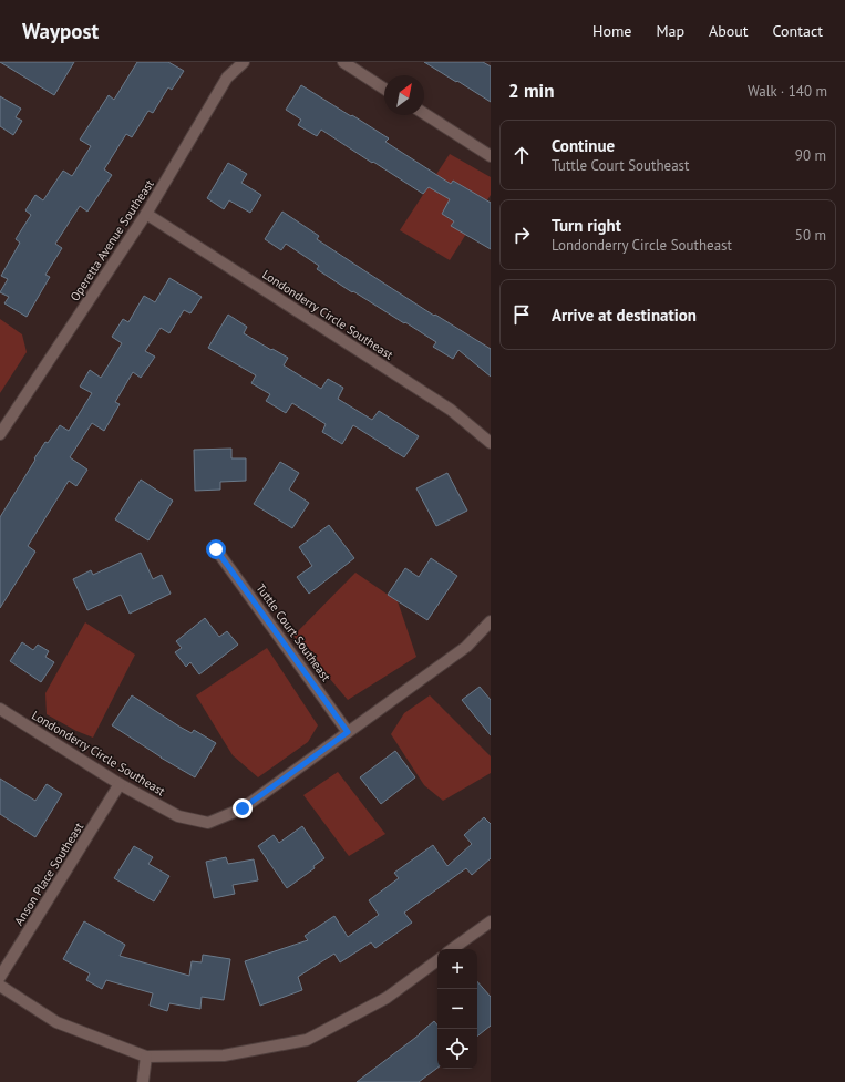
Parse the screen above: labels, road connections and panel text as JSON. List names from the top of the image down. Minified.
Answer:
{"streets":{"street":["Operetta Avenue Southeast","Londonderry Circle Southeast","Tuttle Court Southeast","Anson Place Southeast"]},"crossings":[["Operetta Avenue Southeast","Londonderry Circle Southeast"],["Londonderry Circle Southeast","Tuttle Court Southeast"],["Londonderry Circle Southeast","Anson Place Southeast"]],"north":"top right","page":{"header":"Waypost","nav":["Home","Map","About","Contact"],"heading":["2 min","Walk · 140 m"],"list":[["Continue","Tuttle Court Southeast","90 m"],["Turn right","Londonderry Circle Southeast","50 m"],"Arrive at destination"],"map_buttons":["+","−"]}}
